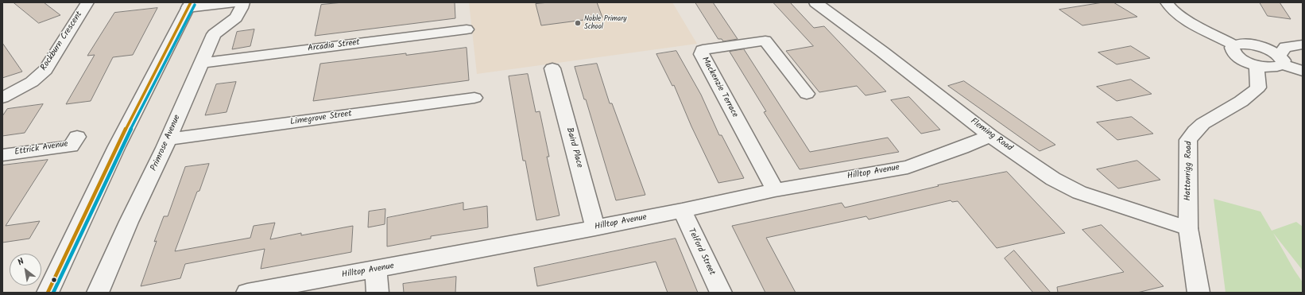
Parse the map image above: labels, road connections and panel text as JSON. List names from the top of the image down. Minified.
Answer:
{"streets":{"street":["Rockburn Crescent","Arcadia Street","Mackenzie Terrace","Limegrove Street","Fleming Road","Primrose Avenue","Baird Place","Ettrick Avenue","Hattonrigg Road","Hilltop Avenue","Telford Street"]},"crossings":[["Arcadia Street","Primrose Avenue"],["Mackenzie Terrace","Hilltop Avenue"],["Limegrove Street","Primrose Avenue"],["Fleming Road","Hattonrigg Road"],["Fleming Road","Hilltop Avenue"],["Baird Place","Hilltop Avenue"],["Hilltop Avenue","Telford Street"]],"places":["Noble Primary School"],"north":"top left"}
